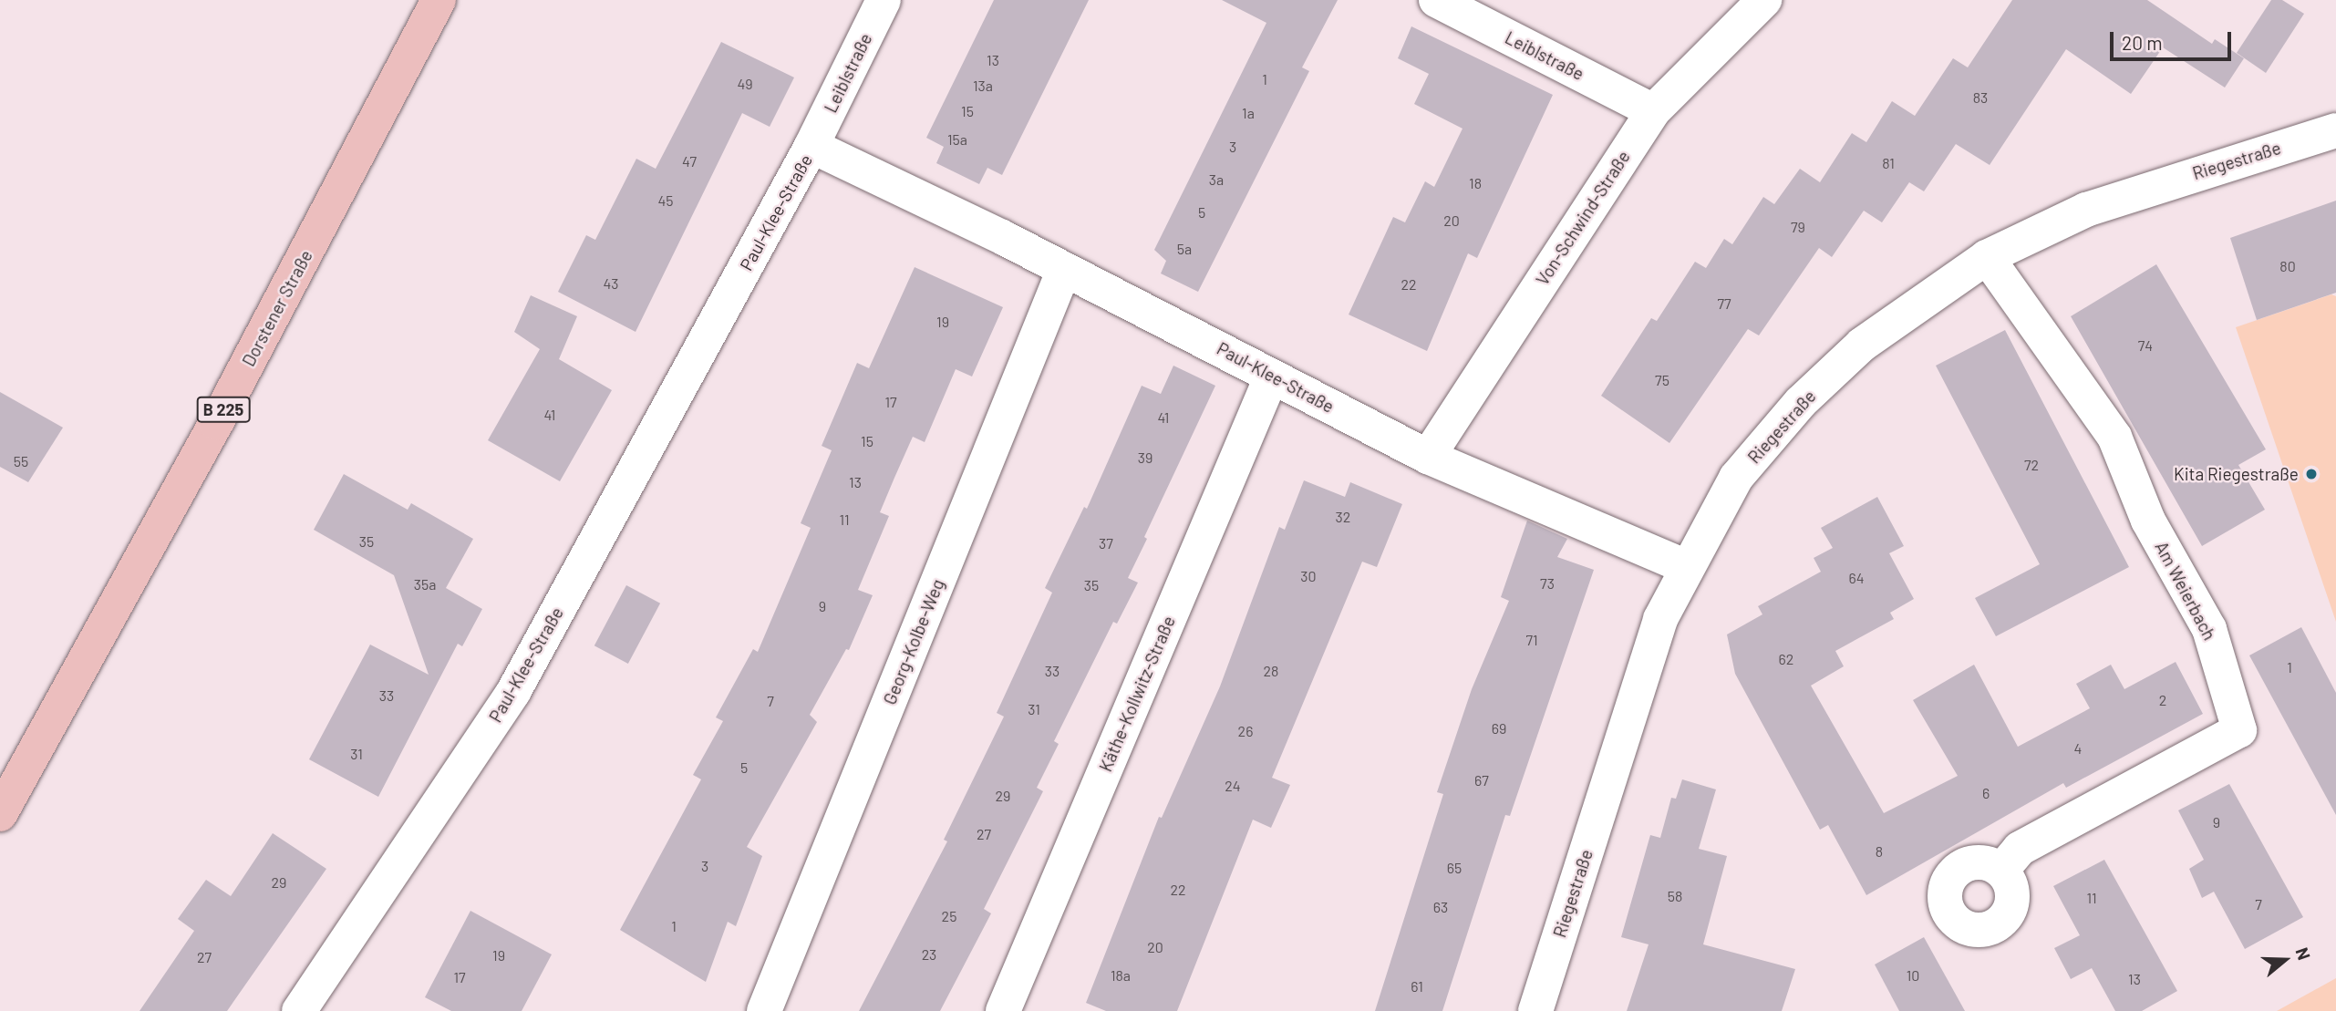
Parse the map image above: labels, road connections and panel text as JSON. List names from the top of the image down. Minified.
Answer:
{"streets":{"main road":["Dorstener Straße","B 225"],"street":["Leiblstraße","Riegestraße","Paul-Klee-Straße","Von-Schwind-Straße","Am Weierbach","Georg-Kolbe-Weg","Käthe-Kollwitz-Straße"]},"crossings":[["Leiblstraße","Paul-Klee-Straße"],["Leiblstraße","Von-Schwind-Straße"],["Riegestraße","Paul-Klee-Straße"],["Riegestraße","Am Weierbach"],["Paul-Klee-Straße","Von-Schwind-Straße"],["Paul-Klee-Straße","Georg-Kolbe-Weg"],["Paul-Klee-Straße","Käthe-Kollwitz-Straße"]],"places":["Kita Riegestraße"],"house_numbers":["13","1","49","13a","83","15","1a","15a","3","47","81","3a","18","45","5","20","79","5a","80","43","22","77","19","74","75","17","41","41","15","39","55","72","13","32","11","35","37","30","64","73","35a","35","9","71","62","1","33","28","33","2","7","31","69","26","4","31","5","67","24","6","29","9","27","8","3","65","29","22","58","11","7","63","25","1","20","23","19","27","18a","10","17","13","61"],"scale_bar":"20 m","north":"right"}
